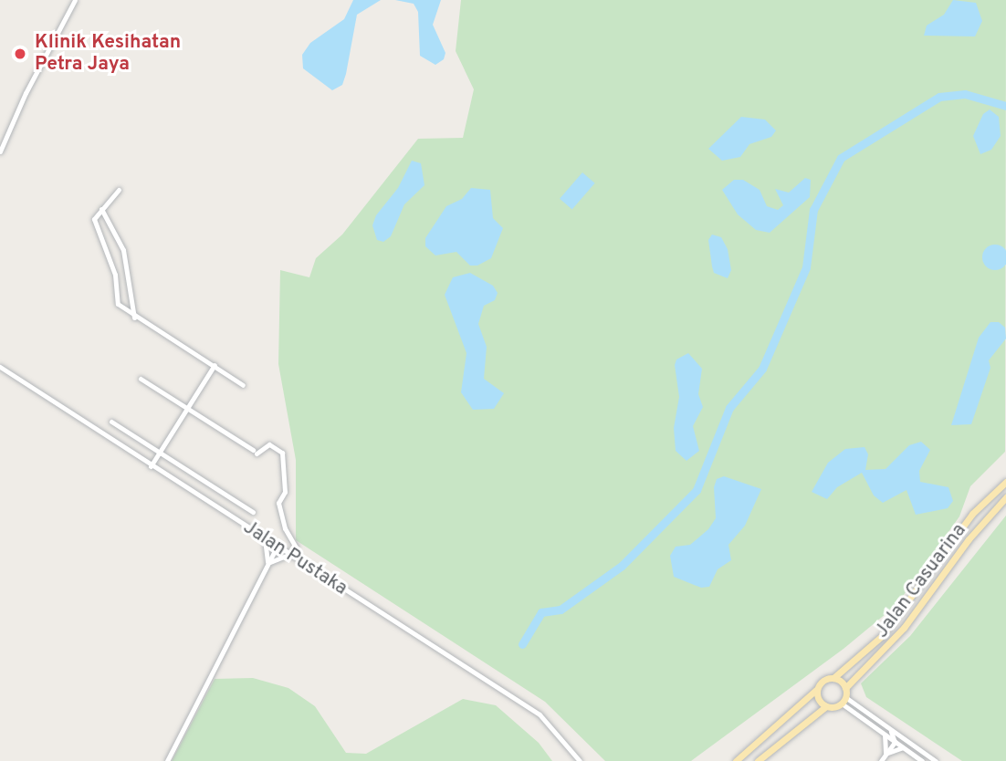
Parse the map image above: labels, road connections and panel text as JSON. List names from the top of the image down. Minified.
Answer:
{"streets":{"main road":["Jalan Casuarina"],"street":["Jalan Pustaka"]},"places":["Klinik Kesihatan Petra Jaya"]}
